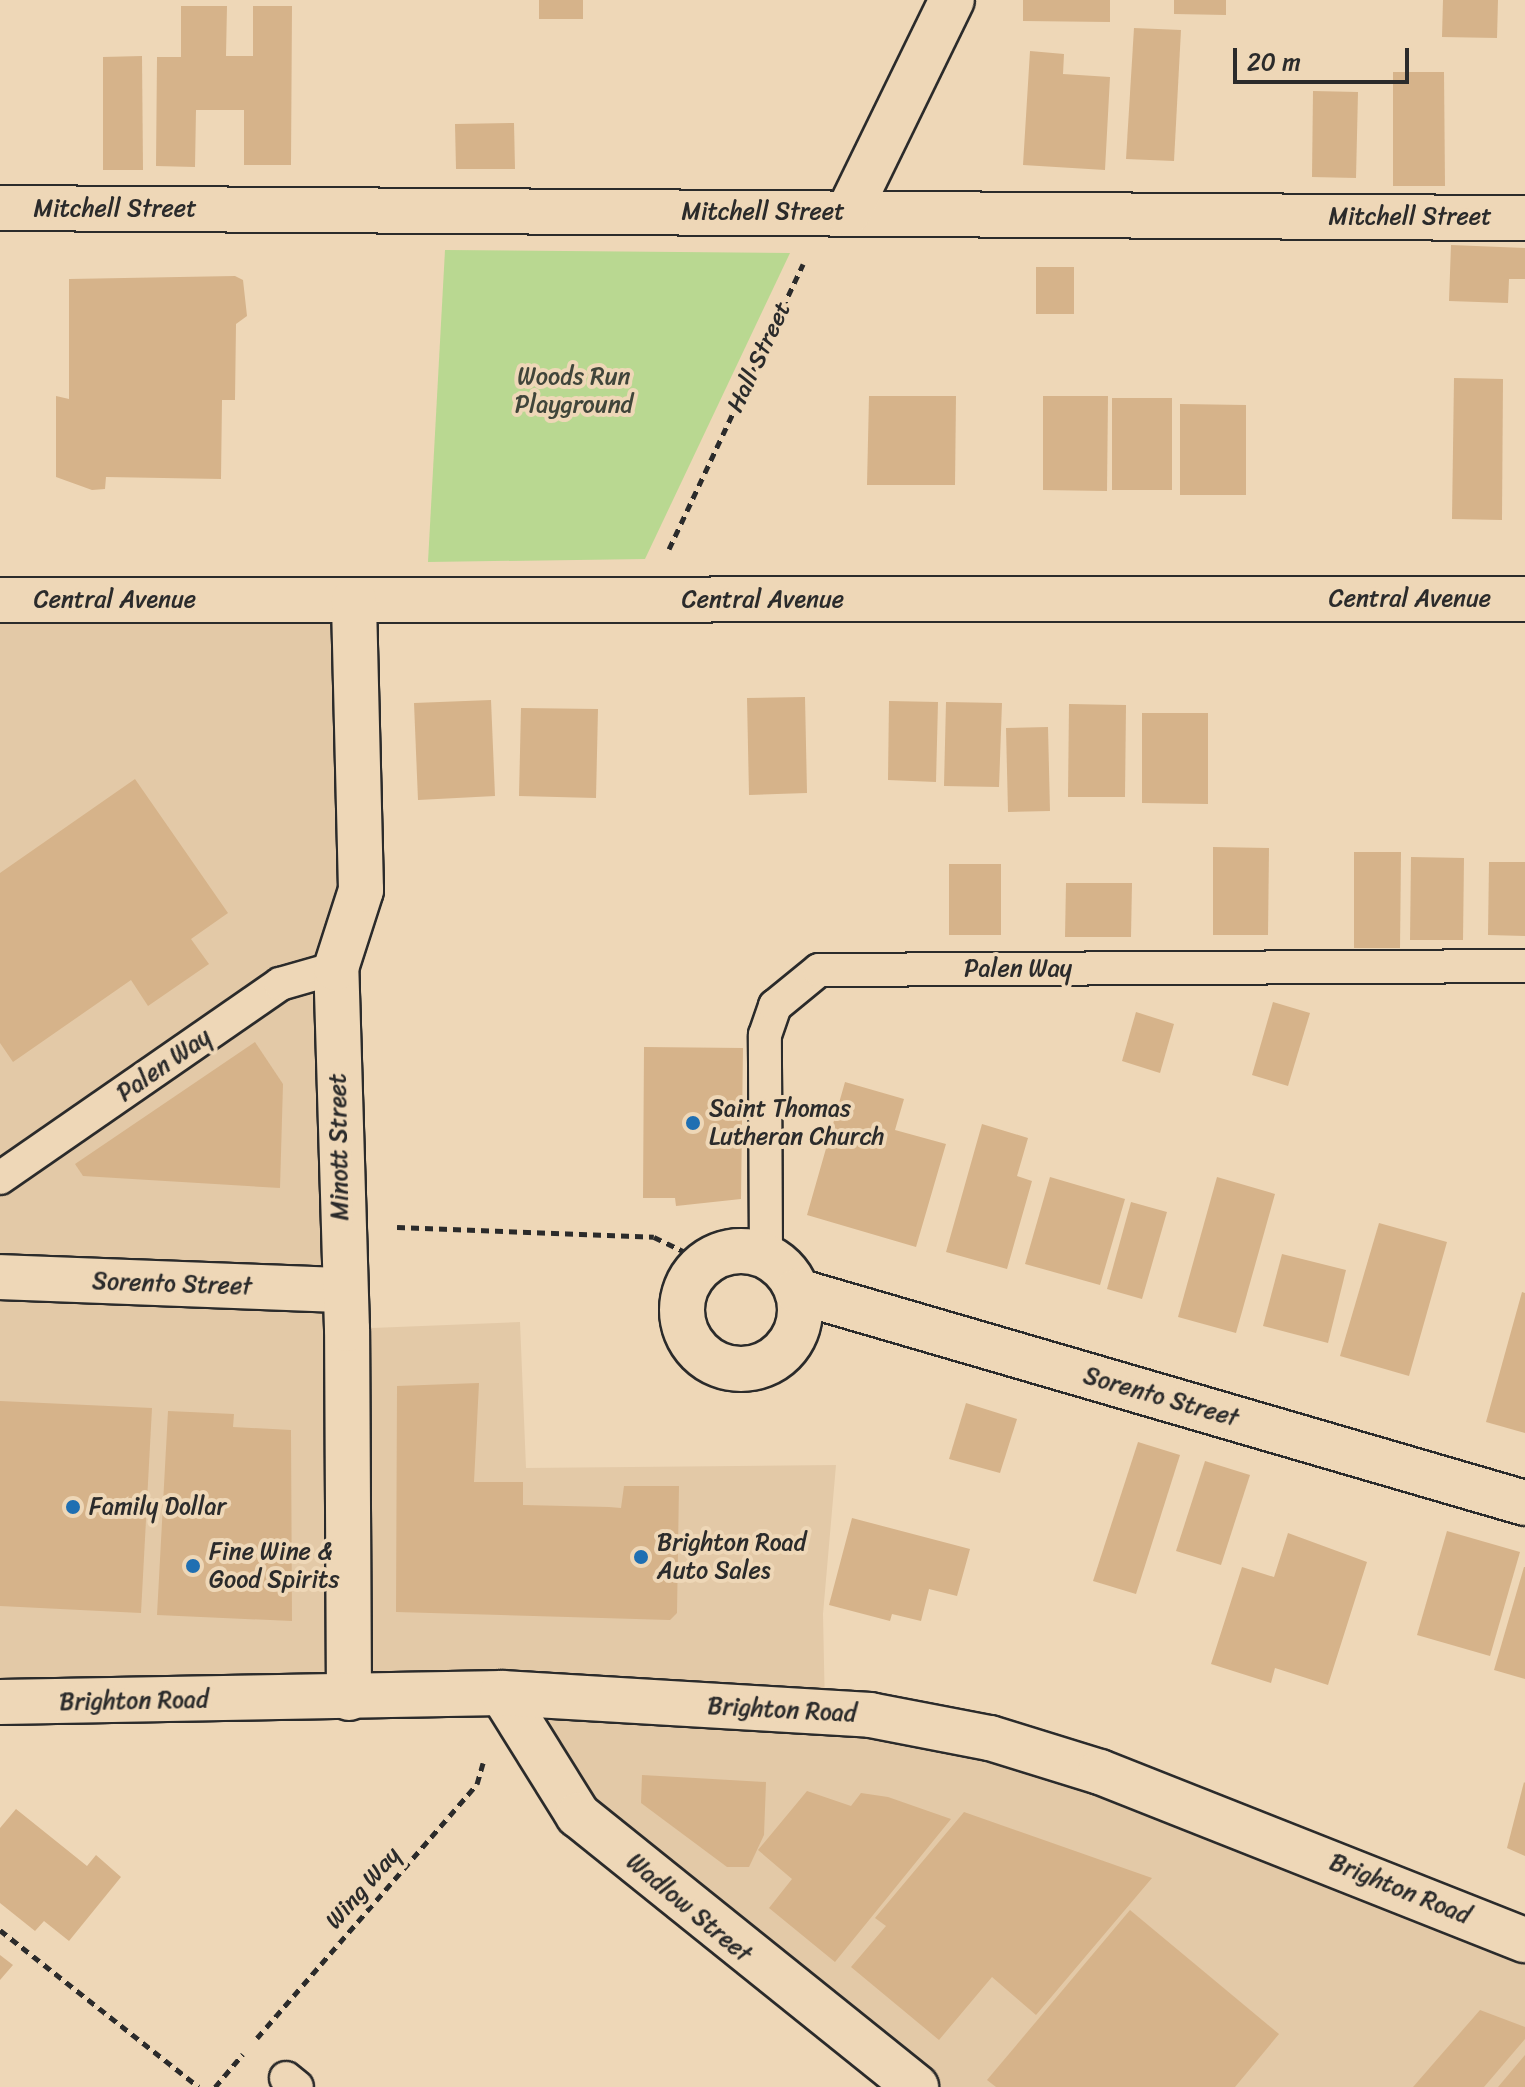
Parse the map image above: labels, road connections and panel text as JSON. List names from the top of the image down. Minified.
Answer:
{"streets":{"street":["Mitchell Street","Central Avenue","Minott Street","Sorento Street","Brighton Road","Wadlow Street"],"lane":["Palen Way"],"path":["Hall Street","Wing Way"]},"crossings":[["Mitchell Street","Hall Street"],["Central Avenue","Minott Street"],["Palen Way","Minott Street"],["Palen Way","Sorento Street"],["Minott Street","Sorento Street"],["Minott Street","Brighton Road"],["Brighton Road","Wing Way"],["Brighton Road","Wadlow Street"],["Wing Way","Wadlow Street"]],"parks":["Woods Run Playground"],"places":["Saint Thomas Lutheran Church","Family Dollar","Brighton Road Auto Sales","Fine Wine & Good Spirits"],"scale_bar":"20 m"}
